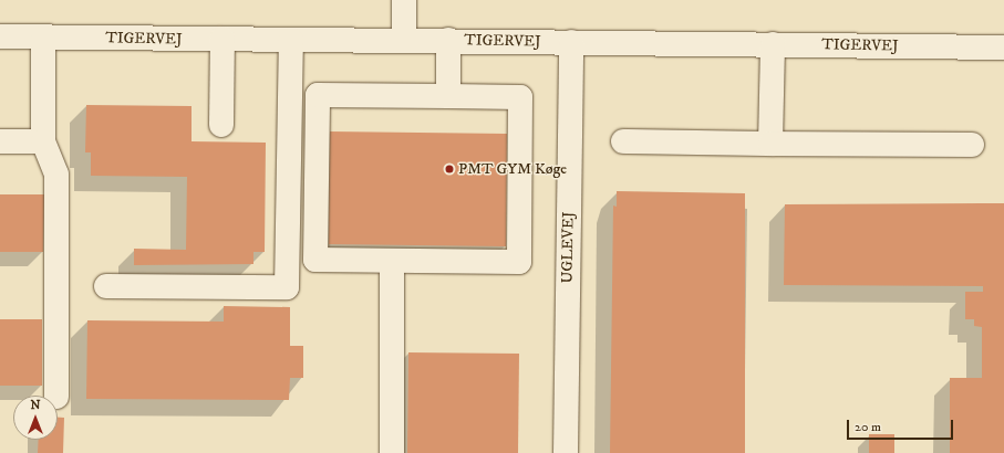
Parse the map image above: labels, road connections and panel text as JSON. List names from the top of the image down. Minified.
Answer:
{"streets":{"street":["TIGERVEJ","UGLEVEJ"]},"crossings":[["TIGERVEJ","UGLEVEJ"]],"places":["PMT GYM Køge"],"scale_bar":"20 m","north":"top"}
